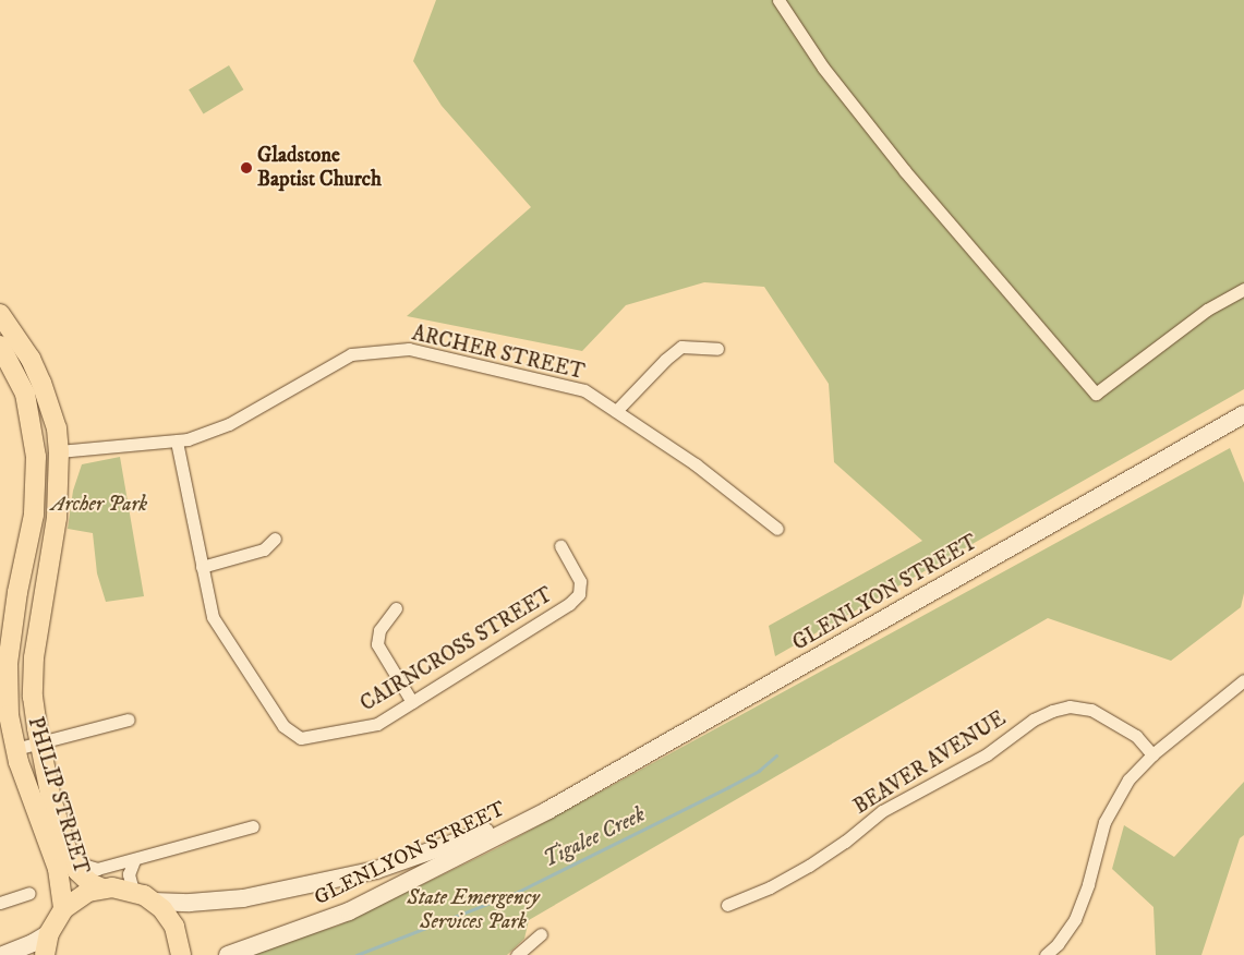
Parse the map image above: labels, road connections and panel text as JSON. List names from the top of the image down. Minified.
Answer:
{"streets":{"main road":["GLENLYON STREET","PHILIP STREET"],"street":["ARCHER STREET","CAIRNCROSS STREET","BEAVER AVENUE"]},"crossings":[["ARCHER STREET","CAIRNCROSS STREET"],["ARCHER STREET","PHILIP STREET"]],"water":["Tigalee Creek"],"parks":["Archer Park","State Emergency Services Park"],"places":["Gladstone Baptist Church"]}
